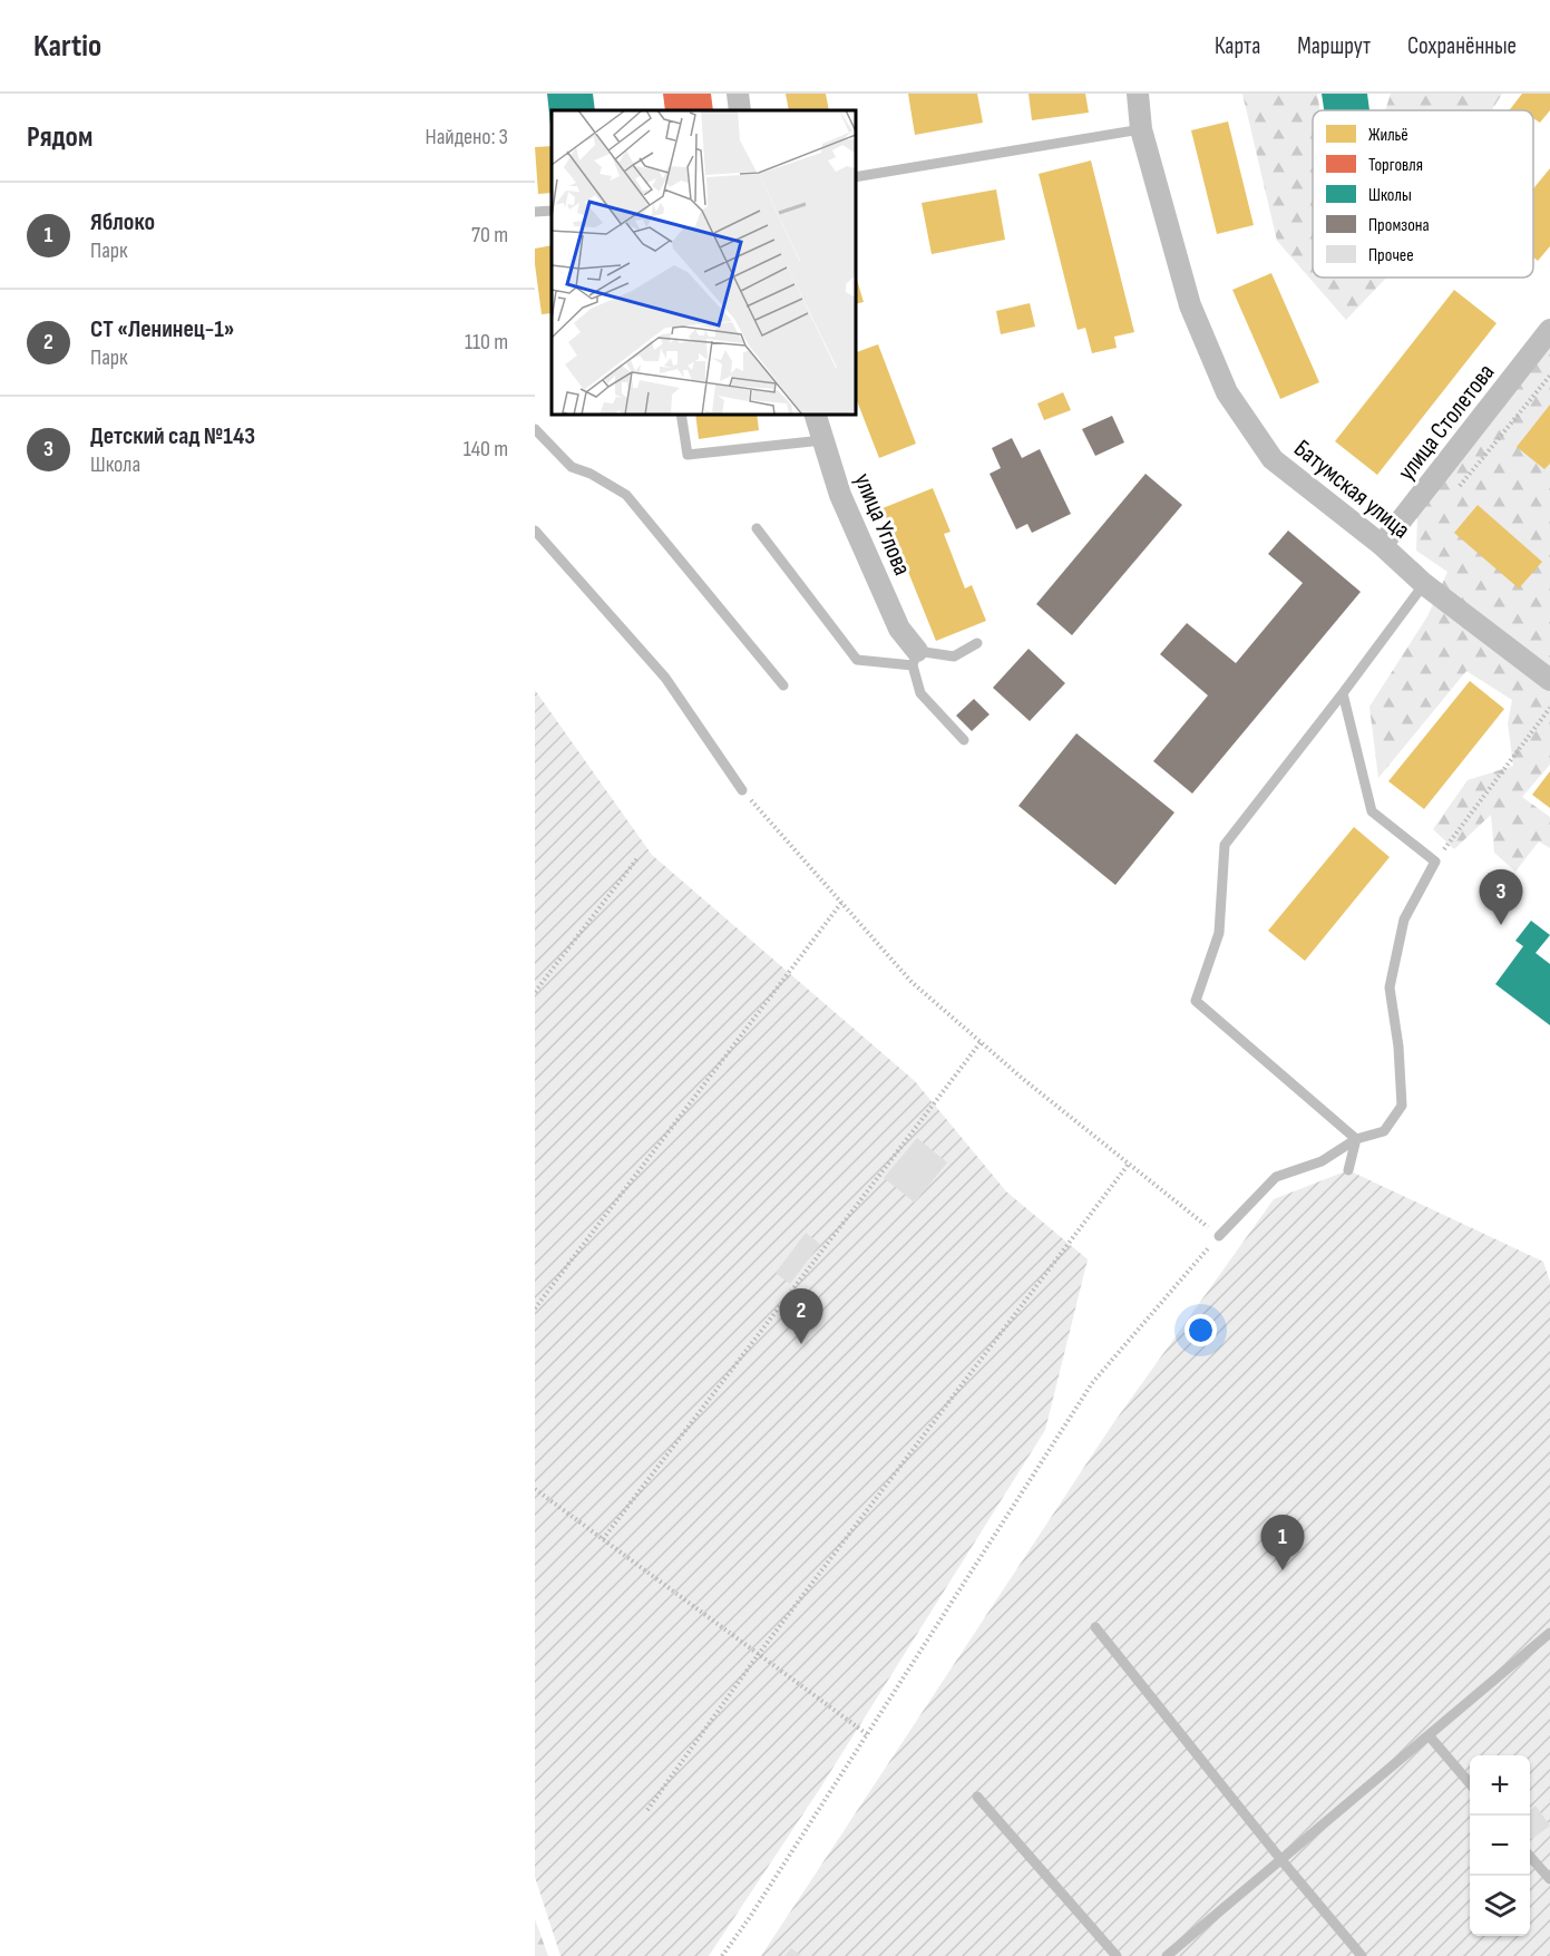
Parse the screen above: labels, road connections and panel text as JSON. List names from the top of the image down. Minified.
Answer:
{"streets":{"street":["улица Столетова","Батумская улица","улица Углова"]},"crossings":[["улица Столетова","Батумская улица"]],"legend":["Жильё","Торговля","Школы","Промзона","Прочее"],"page":{"header":"Kartio","nav":["Карта","Маршрут","Сохранённые"],"heading":["Рядом","Найдено: 3"],"list":[{"mark":"1","name":"Яблоко","note":"Парк","value":"70 m"},{"mark":"2","name":"СТ «Ленинец-1»","note":"Парк","value":"110 m"},{"mark":"3","name":"Детский сад №143","note":"Школа","value":"140 m"}],"pins":["3","2","1"],"map_buttons":["+","−"]}}
